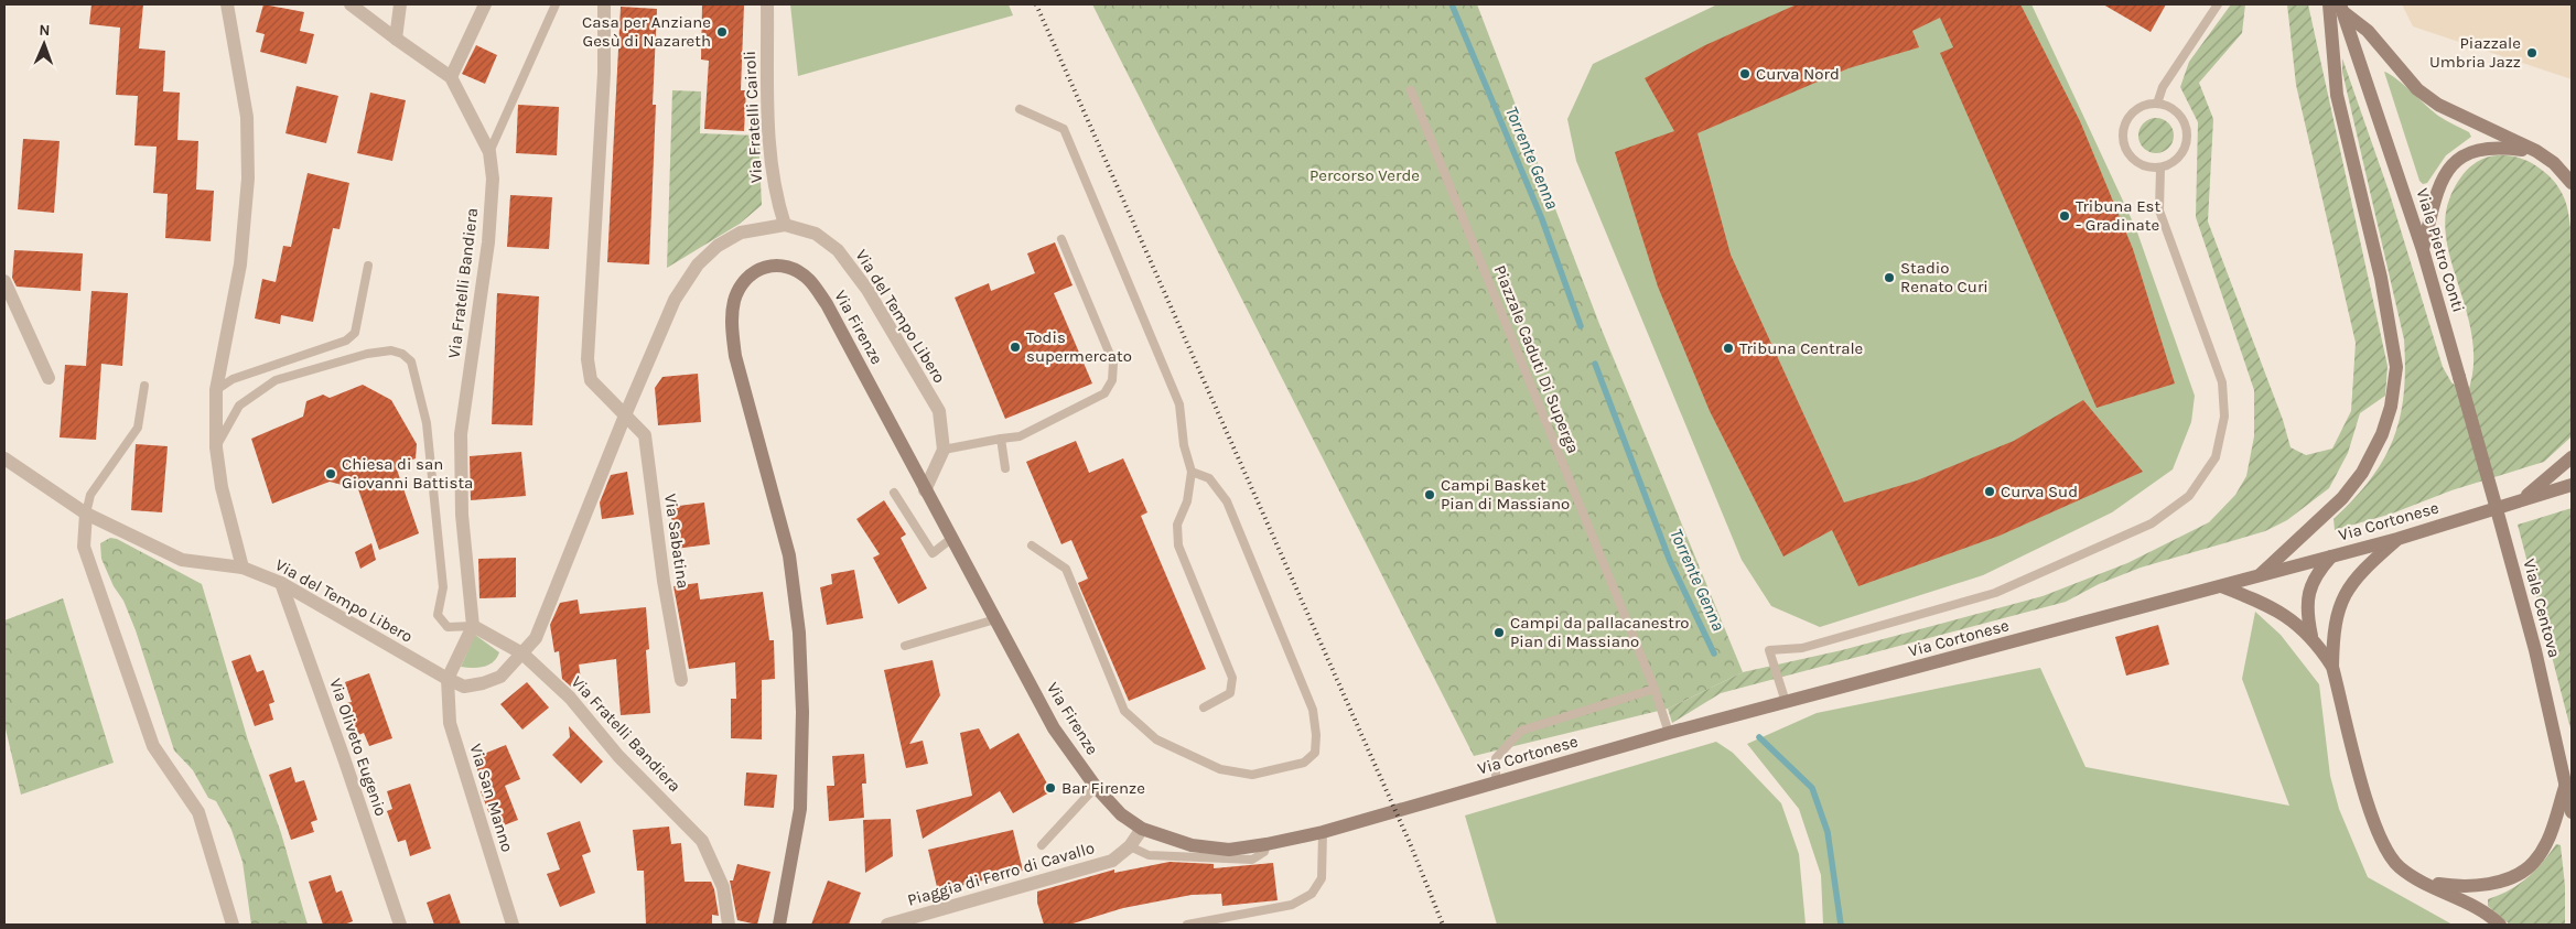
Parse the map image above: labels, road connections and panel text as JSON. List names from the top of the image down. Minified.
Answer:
{"streets":{"main road":["Viale Pietro Conti","Via Firenze","Via Cortonese","Viale Centova"],"street":["Via Fratelli Cairoli","Via Fratelli Bandiera","Via del Tempo Libero","Via Sabatina","Via Oliveto Eugenio","Via San Manno","Piaggia di Ferro di Cavallo"],"lane":["Piazzale Caduti Di Superga"]},"crossings":[["Via Fratelli Cairoli","Via del Tempo Libero"],["Viale Pietro Conti","Viale Centova"],["Via Fratelli Bandiera","Via del Tempo Libero"],["Via del Tempo Libero","Via Sabatina"],["Via del Tempo Libero","Via Oliveto Eugenio"],["Via del Tempo Libero","Via San Manno"],["Via Firenze","Via Cortonese"],["Via Firenze","Piaggia di Ferro di Cavallo"],["Piazzale Caduti Di Superga","Via Cortonese"]],"water":["Torrente Genna"],"parks":["Percorso Verde"],"places":["Casa per Anziane Gesù di Nazareth","Piazzale Umbria Jazz","Curva Nord","Tribuna Est - Gradinate","Stadio Renato Curi","Todis supermercato","Tribuna Centrale","Chiesa di san Giovanni Battista","Curva Sud","Campi Basket Pian di Massiano","Campi da pallacanestro Pian di Massiano","Bar Firenze"],"north":"top"}
